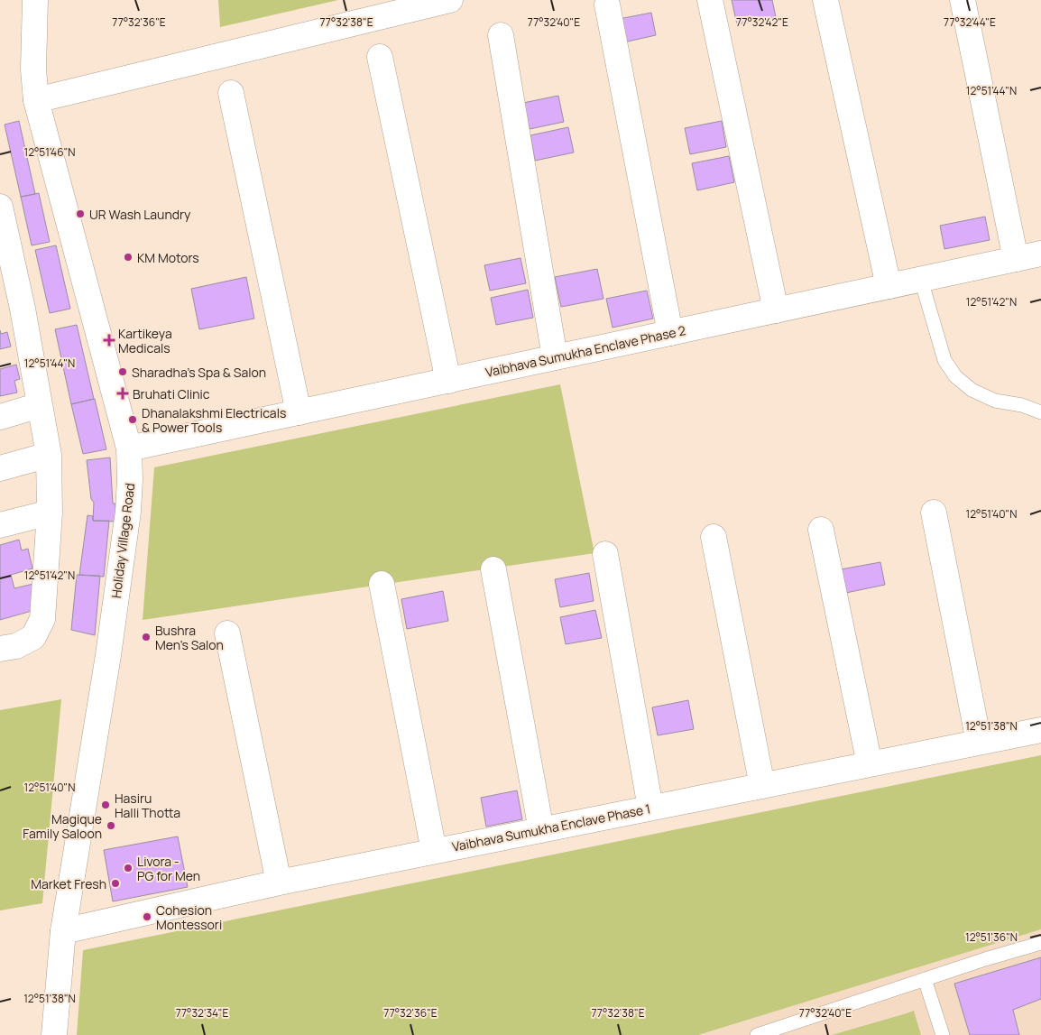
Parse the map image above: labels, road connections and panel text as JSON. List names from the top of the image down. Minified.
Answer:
{"streets":{"street":["Vaibhava Sumukha Enclave Phase 2","Holiday Village Road","Vaibhava Sumukha Enclave Phase 1"]},"crossings":[["Vaibhava Sumukha Enclave Phase 2","Holiday Village Road"],["Holiday Village Road","Vaibhava Sumukha Enclave Phase 1"]],"places":{"other":["UR Wash Laundry","KM Motors","Sharadha's Spa & Salon","Dhanalakshmi Electricals & Power Tools","Bushra Men's Salon","Hasiru Halli Thotta","Magique Family Saloon","Livora - PG for Men","Market Fresh","Cohesion Montessori"],"health":["Kartikeya Medicals","Bruhati Clinic"]},"coordinates":["77°32'44\"E","77°32'36\"E","77°32'38\"E","77°32'40\"E","77°32'42\"E","12°51'44\"N","12°51'46\"N","12°51'42\"N","12°51'40\"N","12°51'38\"N","12°51'36\"N","77°32'34\"E"]}
